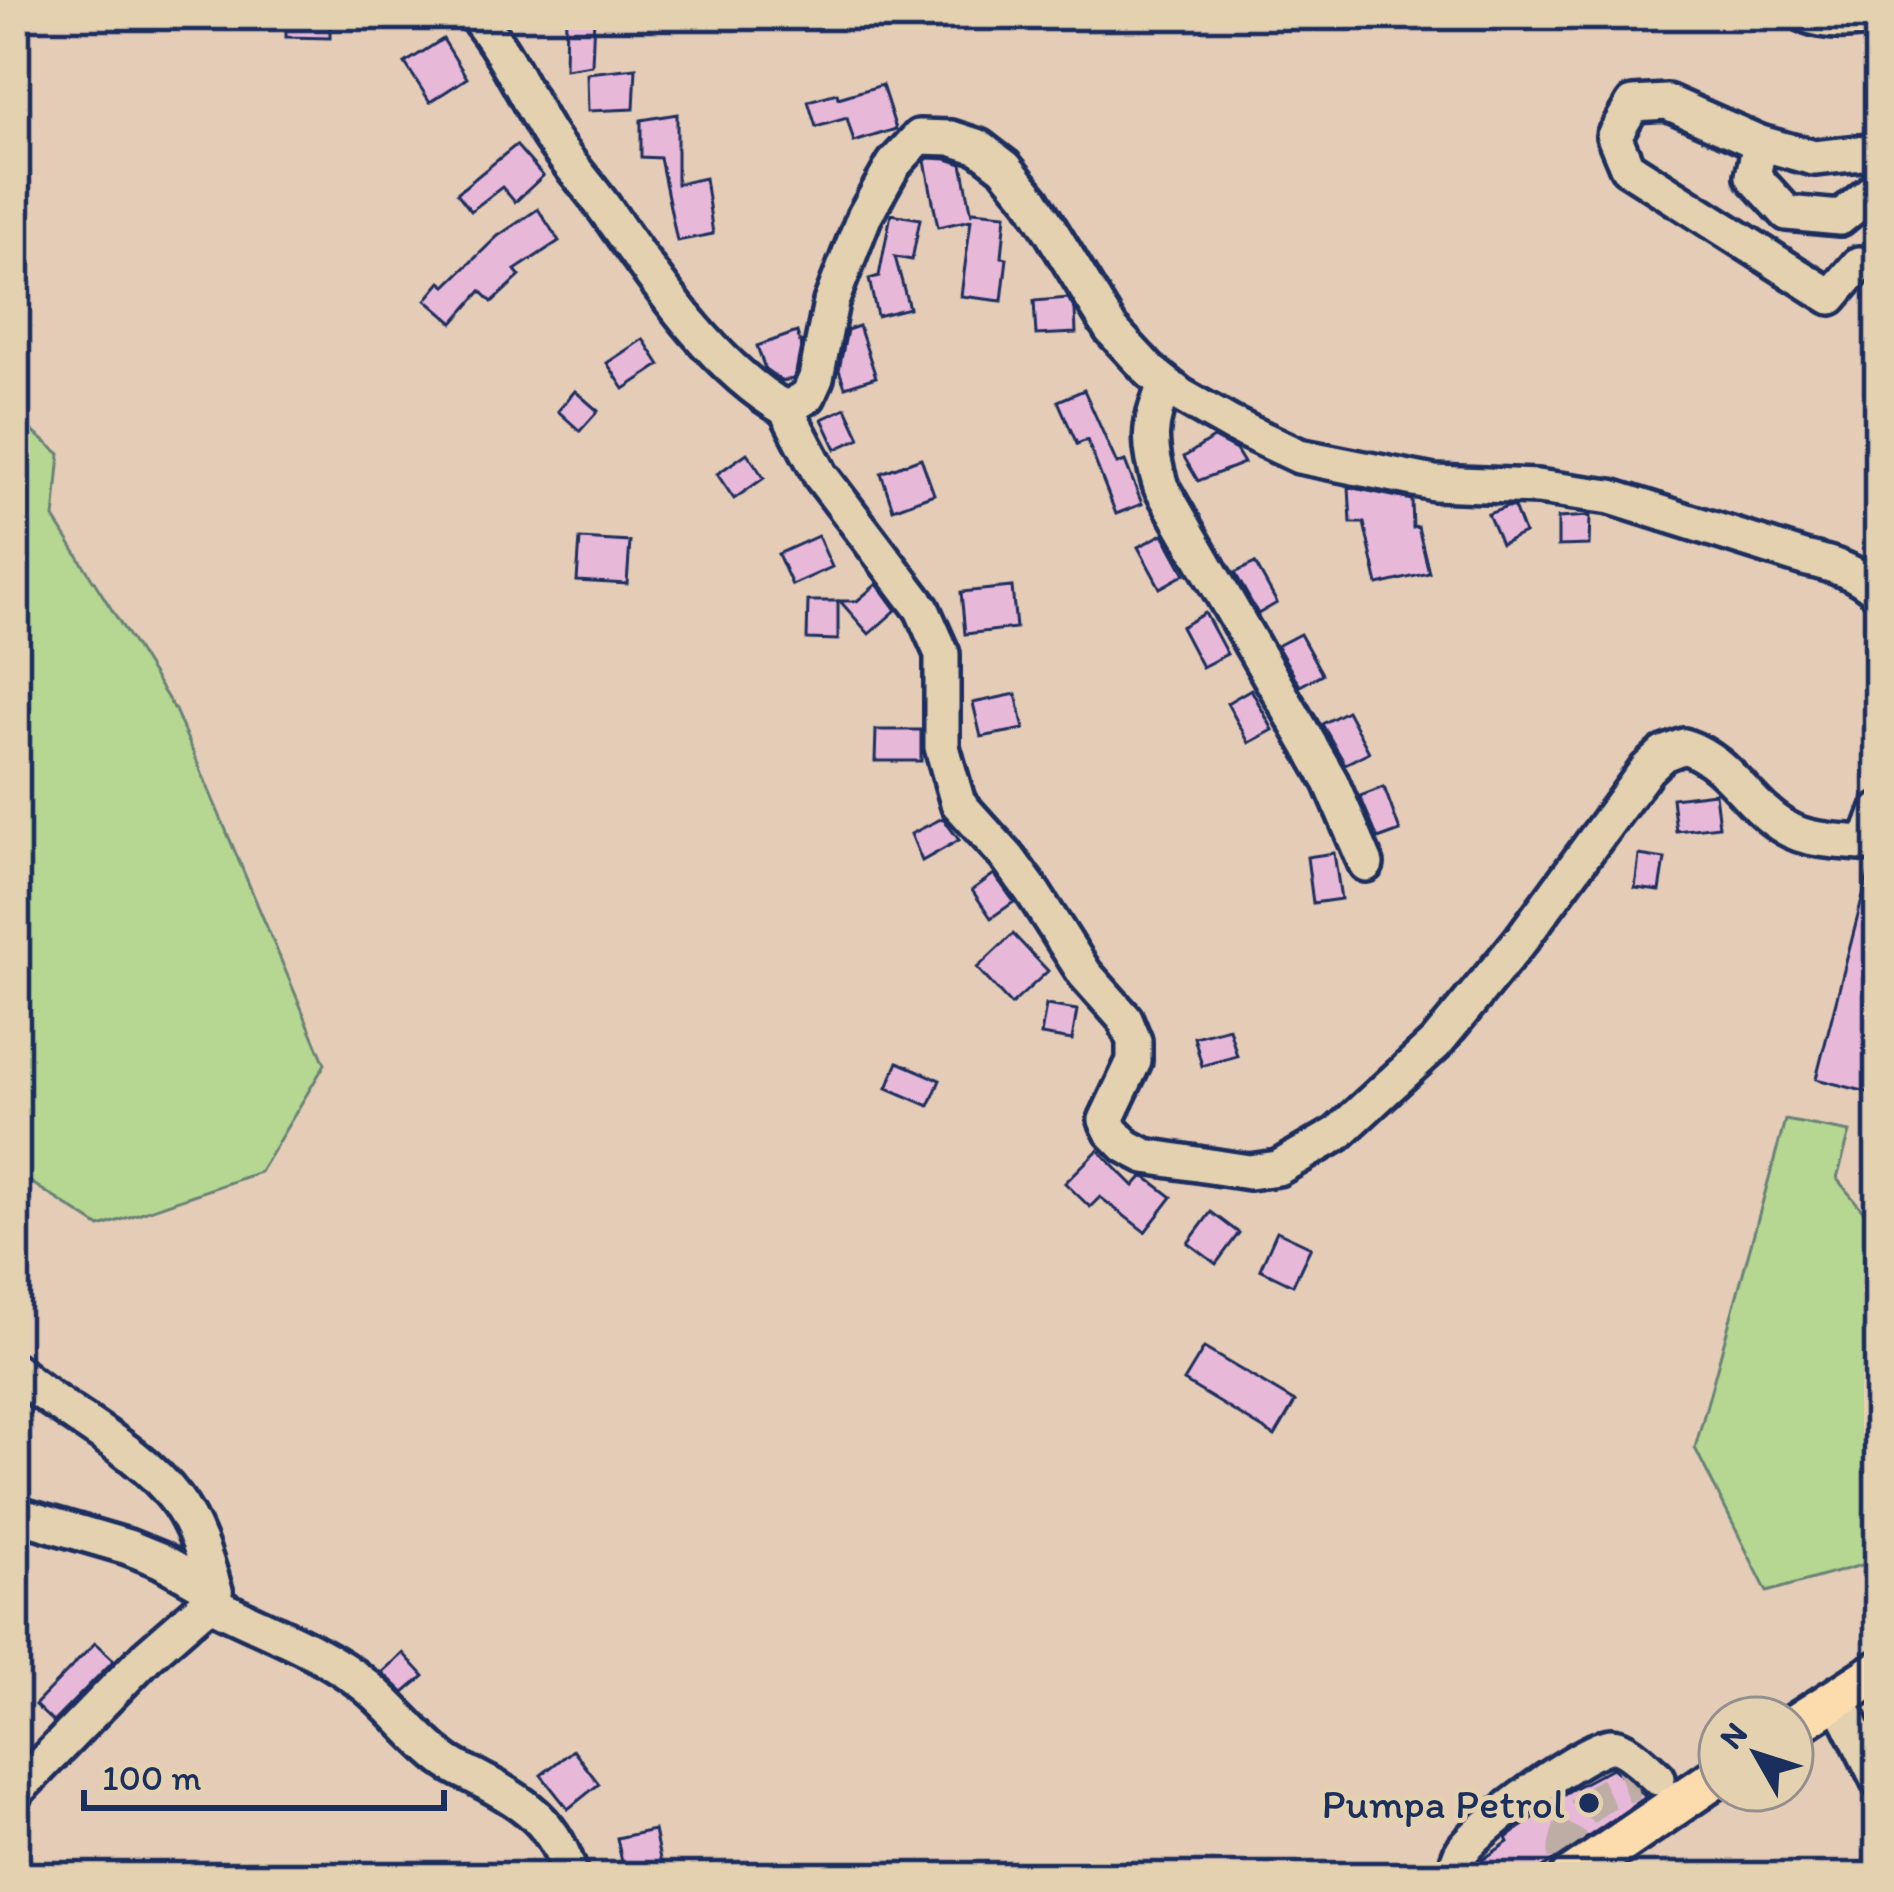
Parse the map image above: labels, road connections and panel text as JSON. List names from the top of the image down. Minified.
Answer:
{"places":["Pumpa Petrol"],"scale_bar":"100 m","north":"top left"}
